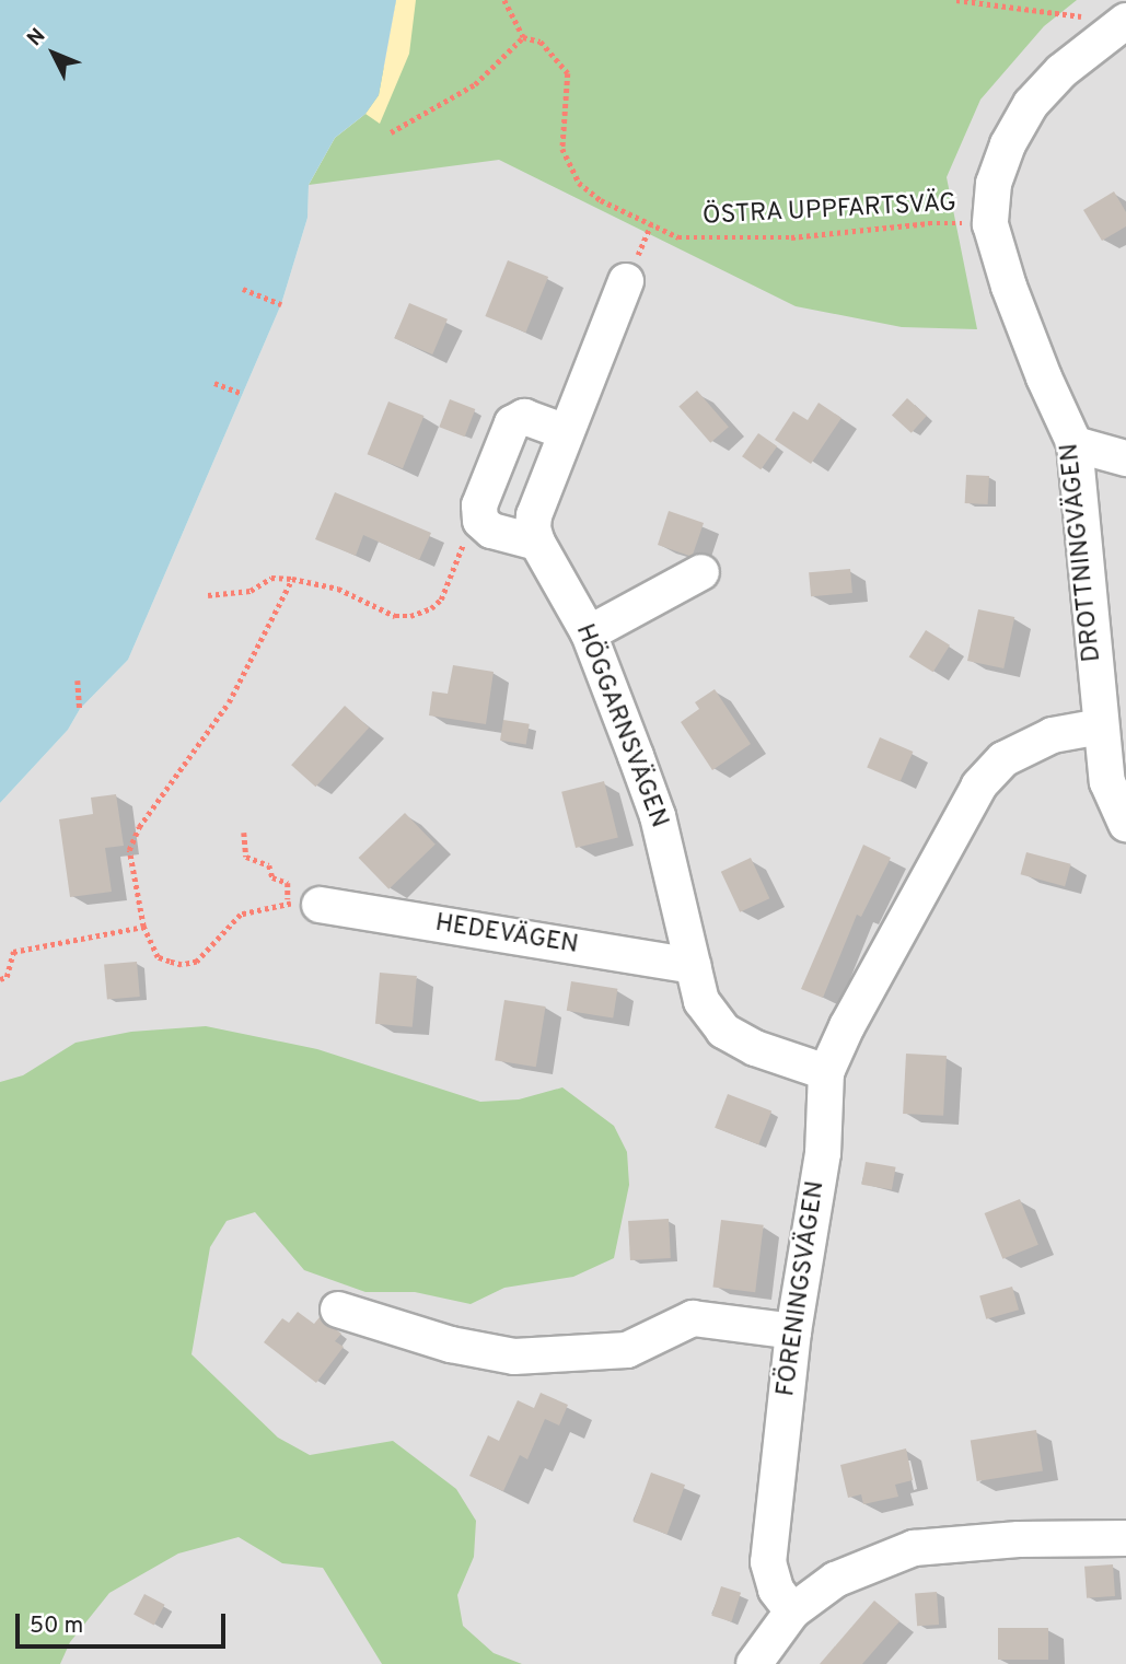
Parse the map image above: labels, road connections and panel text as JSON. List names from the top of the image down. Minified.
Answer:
{"streets":{"street":["DROTTNINGVÄGEN","HÖGGARNSVÄGEN","HEDEVÄGEN","FÖRENINGSVÄGEN"],"path":["ÖSTRA UPPFARTSVÄG"]},"crossings":[["ÖSTRA UPPFARTSVÄG","DROTTNINGVÄGEN"],["DROTTNINGVÄGEN","FÖRENINGSVÄGEN"],["HÖGGARNSVÄGEN","HEDEVÄGEN"],["HÖGGARNSVÄGEN","FÖRENINGSVÄGEN"]],"scale_bar":"50 m","north":"top left"}
